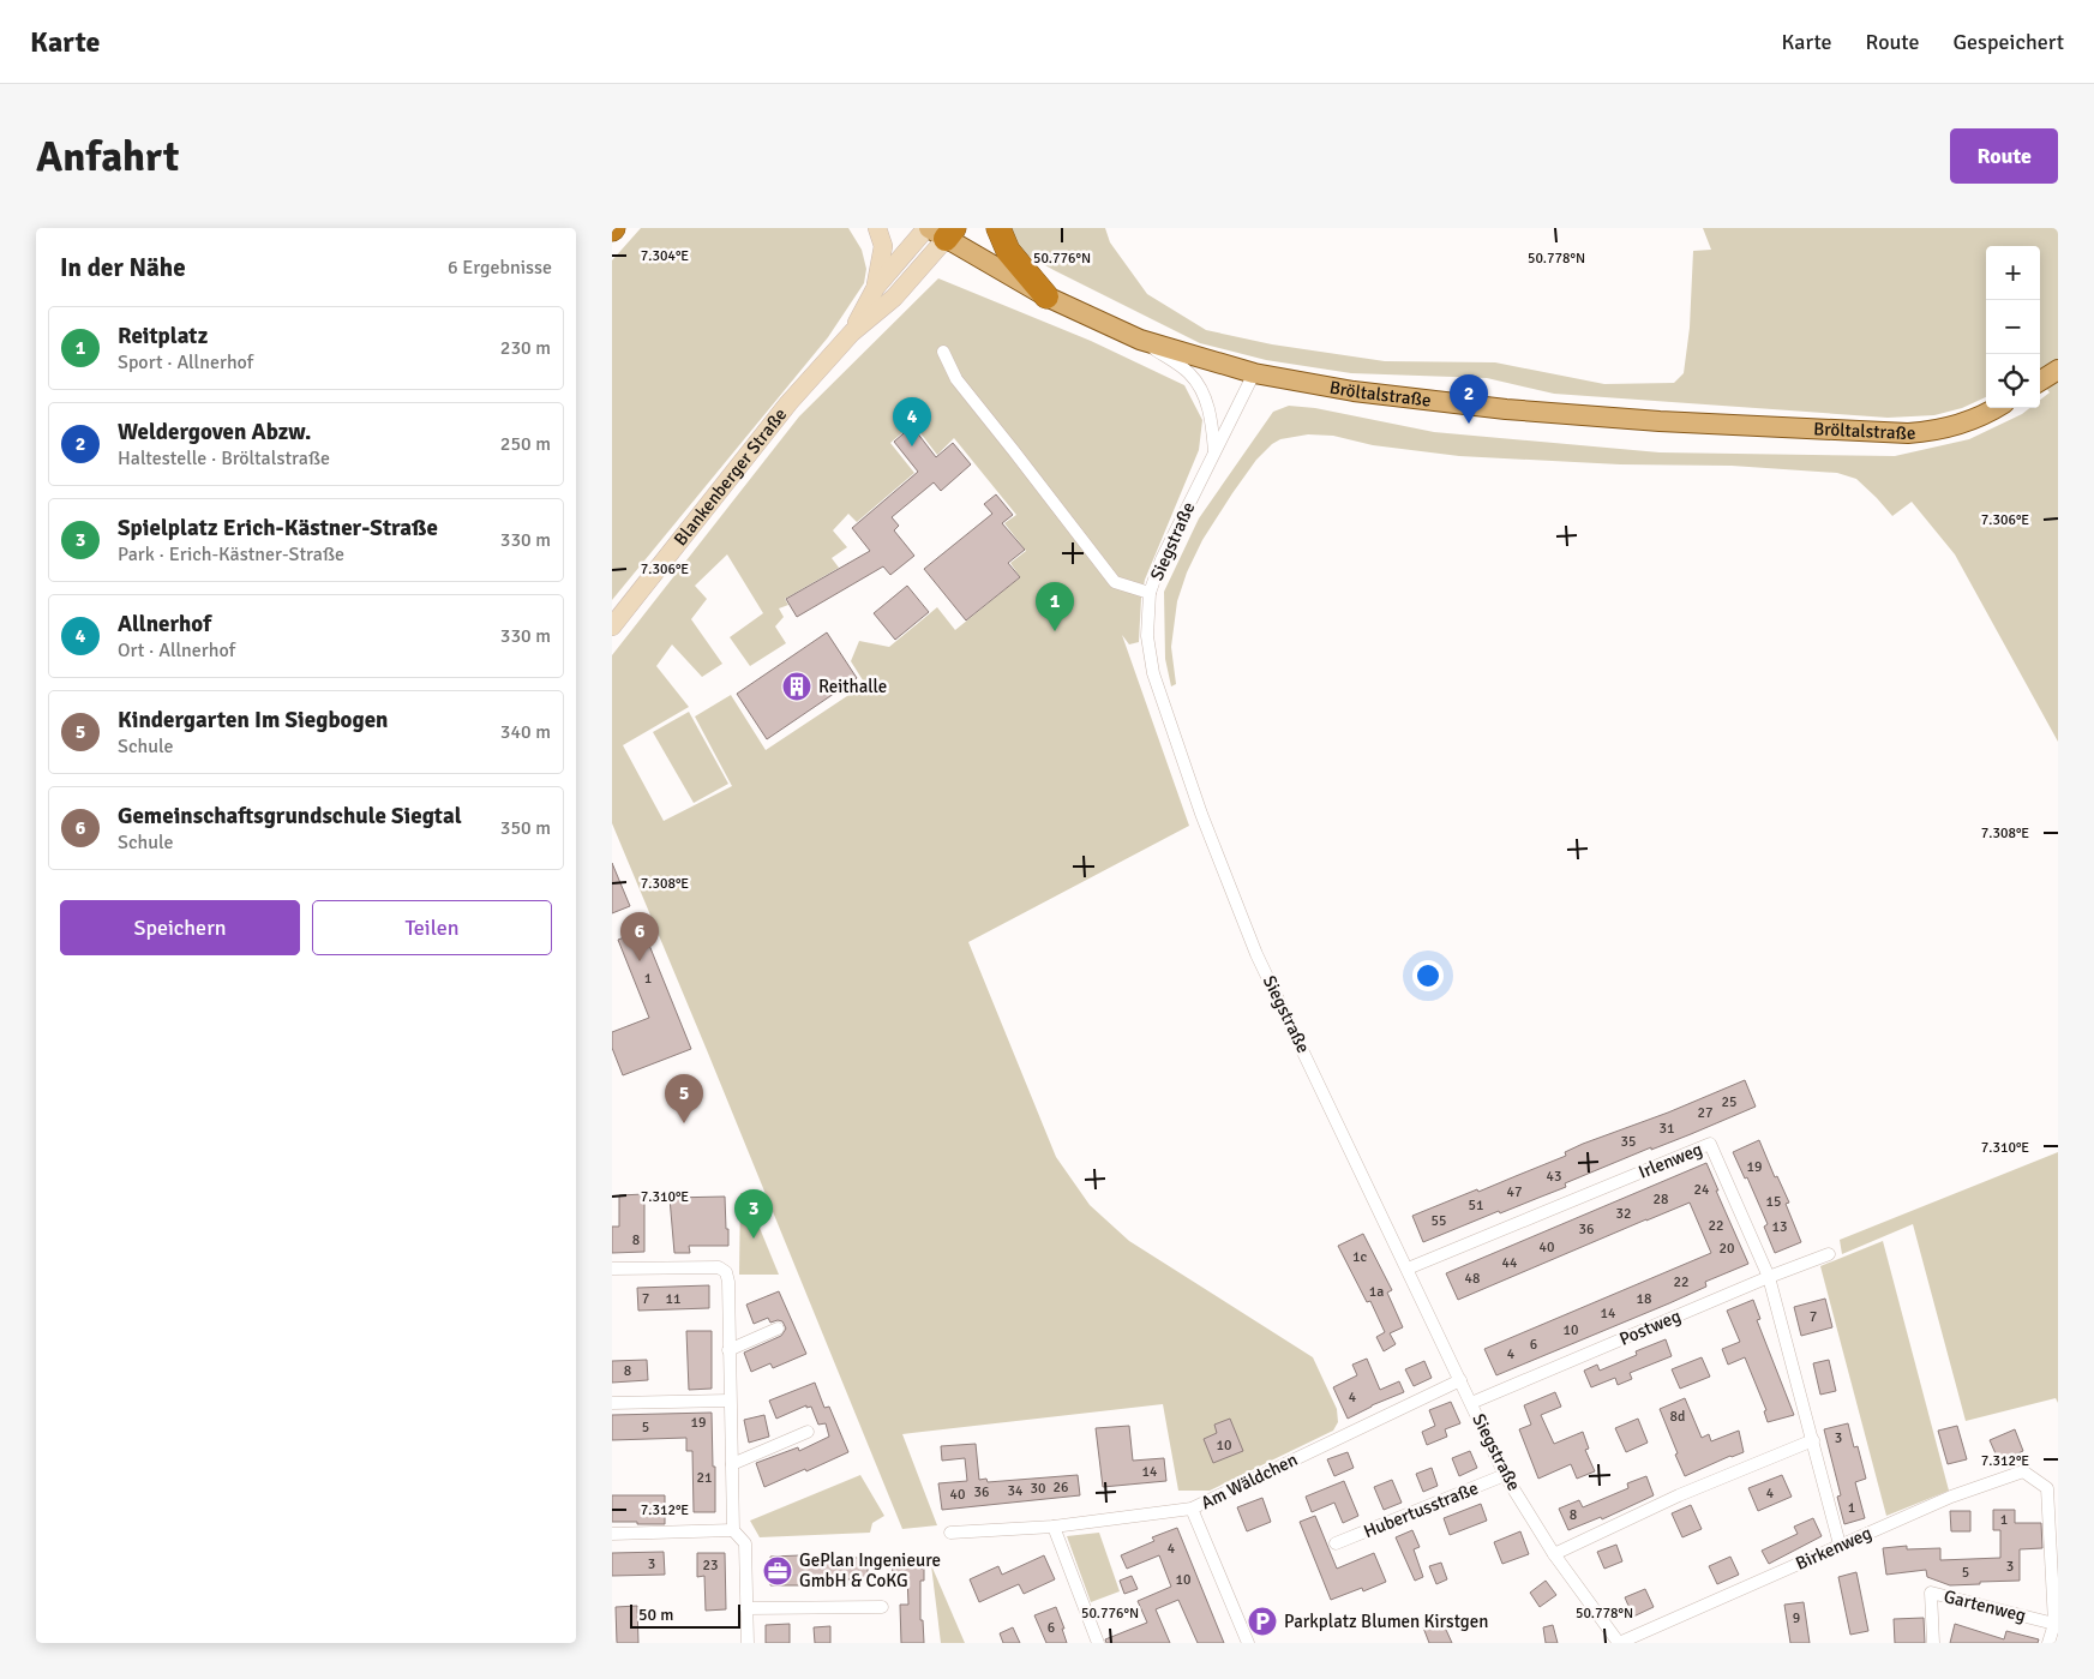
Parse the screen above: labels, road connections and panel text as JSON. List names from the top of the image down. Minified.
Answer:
{"streets":{"main road":["Bröltalstraße"],"street":["Blankenberger Straße","Siegstraße","Irlenweg","Postweg","Am Wäldchen","Hubertusstraße","Birkenweg","Gartenweg"]},"crossings":[["Bröltalstraße","Blankenberger Straße"],["Bröltalstraße","Siegstraße"],["Siegstraße","Irlenweg"],["Siegstraße","Postweg"],["Siegstraße","Am Wäldchen"],["Siegstraße","Hubertusstraße"],["Siegstraße","Birkenweg"],["Irlenweg","Postweg"],["Irlenweg","Birkenweg"],["Birkenweg","Gartenweg"]],"places":{"building":["Reithalle"],"office":["GePlan Ingenieure GmbH & CoKG"],"parking":["Parkplatz Blumen Kirstgen"]},"house_numbers":["1","25","27","31","35","19","43","24","47","28","15","51","32","55","22","13","36","8","40","20","1c","44","48","22","1a","7","11","18","14","7","10","6","4","8","4","8d","19","5","3","10","14","21","26","30","34","36","4","40","1","8","1","4","3","23","3","5","10","9","6"],"scale_bar":"50 m","page":{"header":"Karte","nav":["Karte","Route","Gespeichert"],"buttons":["Route",["Speichern","Teilen"]],"title":"Anfahrt","heading":["In der Nähe","6 Ergebnisse"],"map_buttons":["+","−"],"list":[{"mark":"1","name":"Reitplatz","note":"Sport · Allnerhof","value":"230 m"},{"mark":"2","name":"Weldergoven Abzw.","note":"Haltestelle · Bröltalstraße","value":"250 m"},{"mark":"3","name":"Spielplatz Erich-Kästner-Straße","note":"Park · Erich-Kästner-Straße","value":"330 m"},{"mark":"4","name":"Allnerhof","note":"Ort · Allnerhof","value":"330 m"},{"mark":"5","name":"Kindergarten Im Siegbogen","note":"Schule","value":"340 m"},{"mark":"6","name":"Gemeinschaftsgrundschule Siegtal","note":"Schule","value":"350 m"}],"pins":["2","4","1","6","5","3"],"scale":"50 m"},"coordinates":["7.304°E","50.776°N","50.778°N","7.306°E","7.308°E","7.310°E","7.312°E"]}
